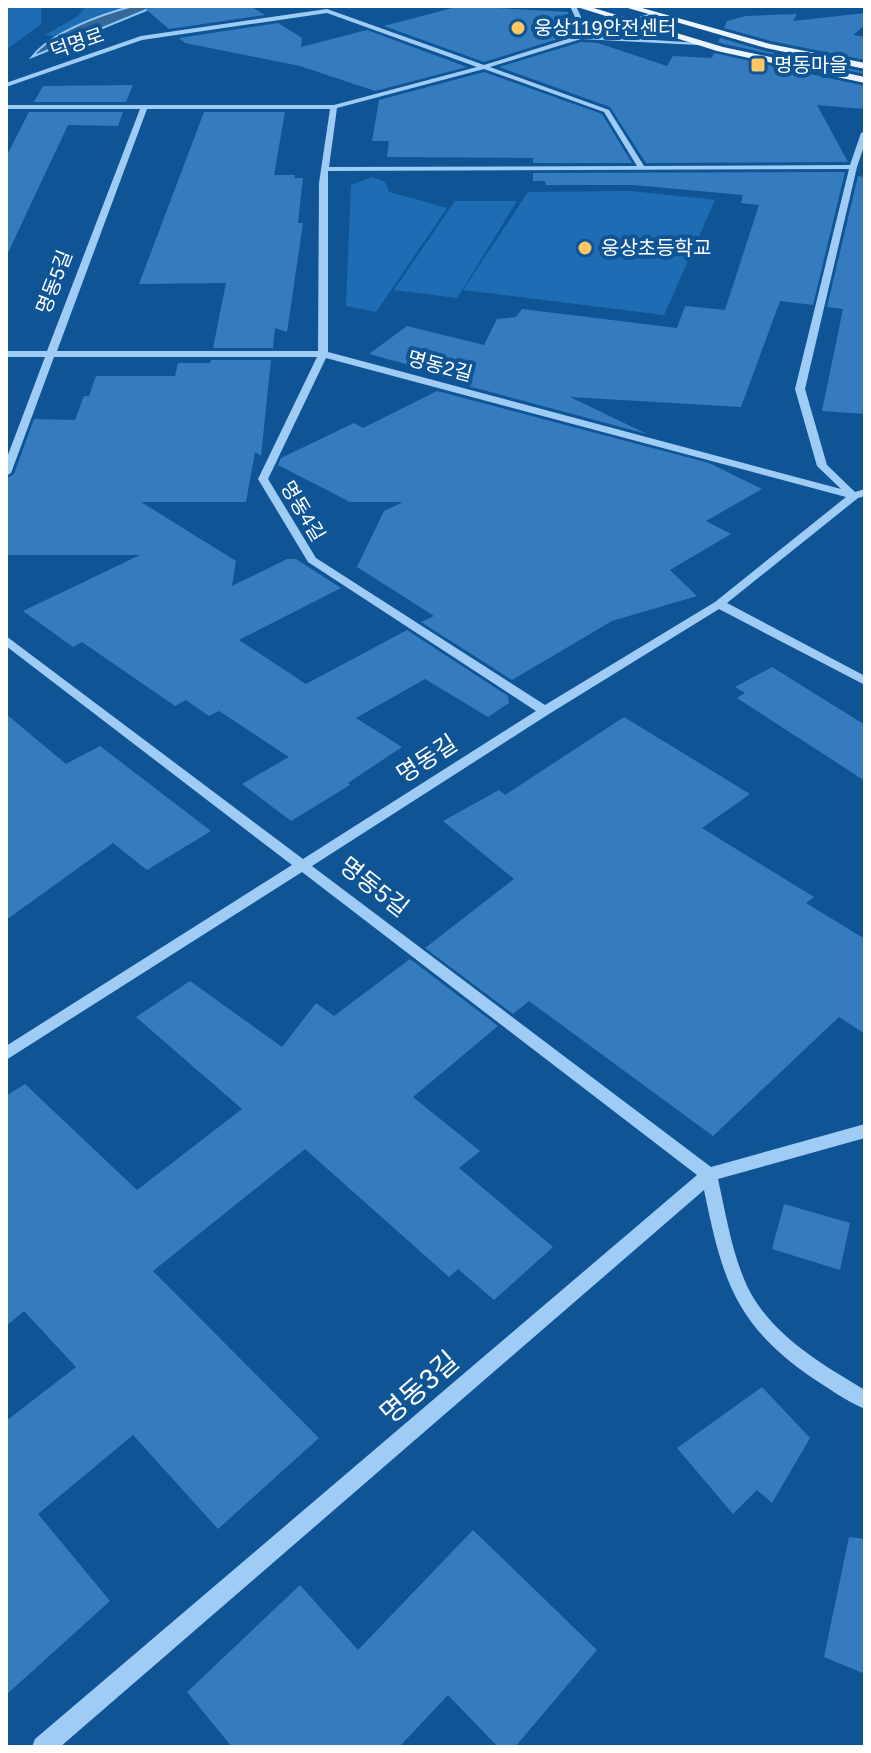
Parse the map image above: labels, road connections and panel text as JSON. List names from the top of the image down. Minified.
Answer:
{"streets":{"street":["덕명로","명동5길","명동2길","명동4길","명동길","명동3길"]},"crossings":[["명동5길","명동2길"],["명동5길","명동길"],["명동5길","명동3길"],["명동2길","명동4길"],["명동2길","명동길"],["명동4길","명동길"]],"places":{"other":["웅상119안전센터","웅상초등학교"],"transit":["명동마을"]}}
